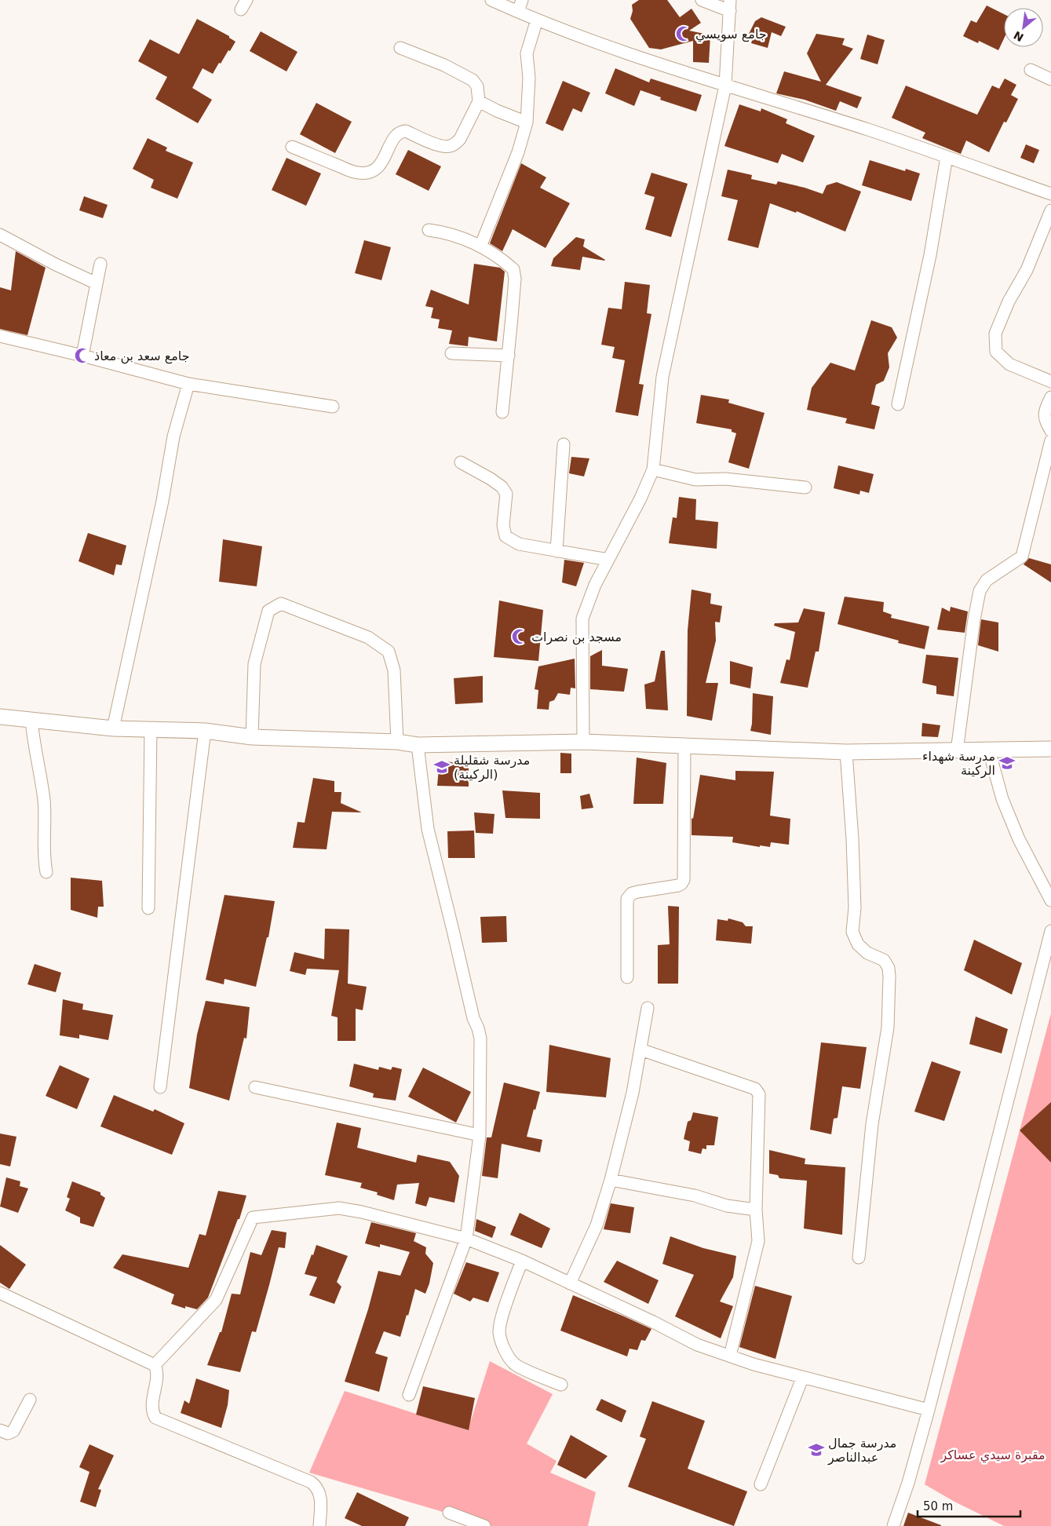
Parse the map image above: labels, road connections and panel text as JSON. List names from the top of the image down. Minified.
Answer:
{"parks":["مقبرة سيدي عساكر"],"places":{"mosque":["جامع سويسي","جامع سعد بن معاذ","مسجد بن نصرات"],"school or university":["مدرسة شهداء الركينة","مدرسة شقليلة (الركينة)","مدرسة جمال عبدالناصر"]},"scale_bar":"50 m","north":"bottom left"}
